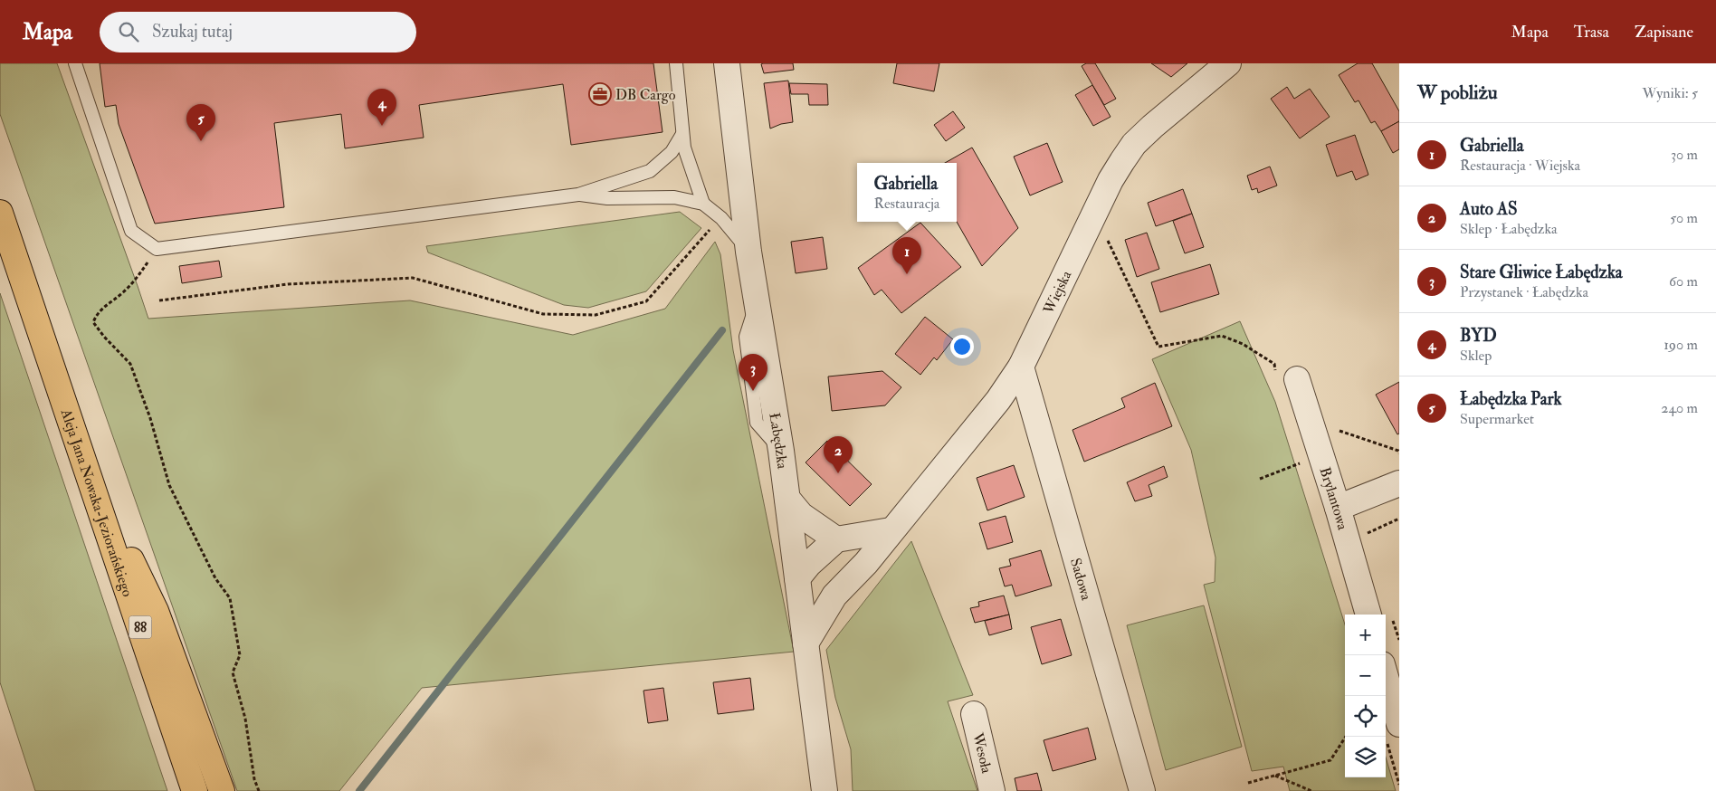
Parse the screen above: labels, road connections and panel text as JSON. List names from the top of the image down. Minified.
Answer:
{"streets":{"main road":["Aleja Jana Nowaka-Jeziorańskiego","88"],"street":["Wiejska","Łabędzka","Brylantowa","Sadowa","Wesoła"]},"crossings":[["Wiejska","Łabędzka"],["Wiejska","Sadowa"]],"places":{"office":["DB Cargo"]},"page":{"header":"Mapa","search":"Szukaj tutaj","nav":["Mapa","Trasa","Zapisane"],"heading":["W pobliżu","Wyniki: 5"],"pins":["4","5","1","3","2"],"list":[{"mark":"1","name":"Gabriella","note":"Restauracja · Wiejska","value":"30 m"},{"mark":"2","name":"Auto AS","note":"Sklep · Łabędzka","value":"50 m"},{"mark":"3","name":"Stare Gliwice Łabędzka","note":"Przystanek · Łabędzka","value":"60 m"},{"mark":"4","name":"BYD","note":"Sklep","value":"190 m"},{"mark":"5","name":"Łabędzka Park","note":"Supermarket","value":"240 m"}],"popup":["Gabriella","Restauracja"],"map_buttons":["+","−"]}}
